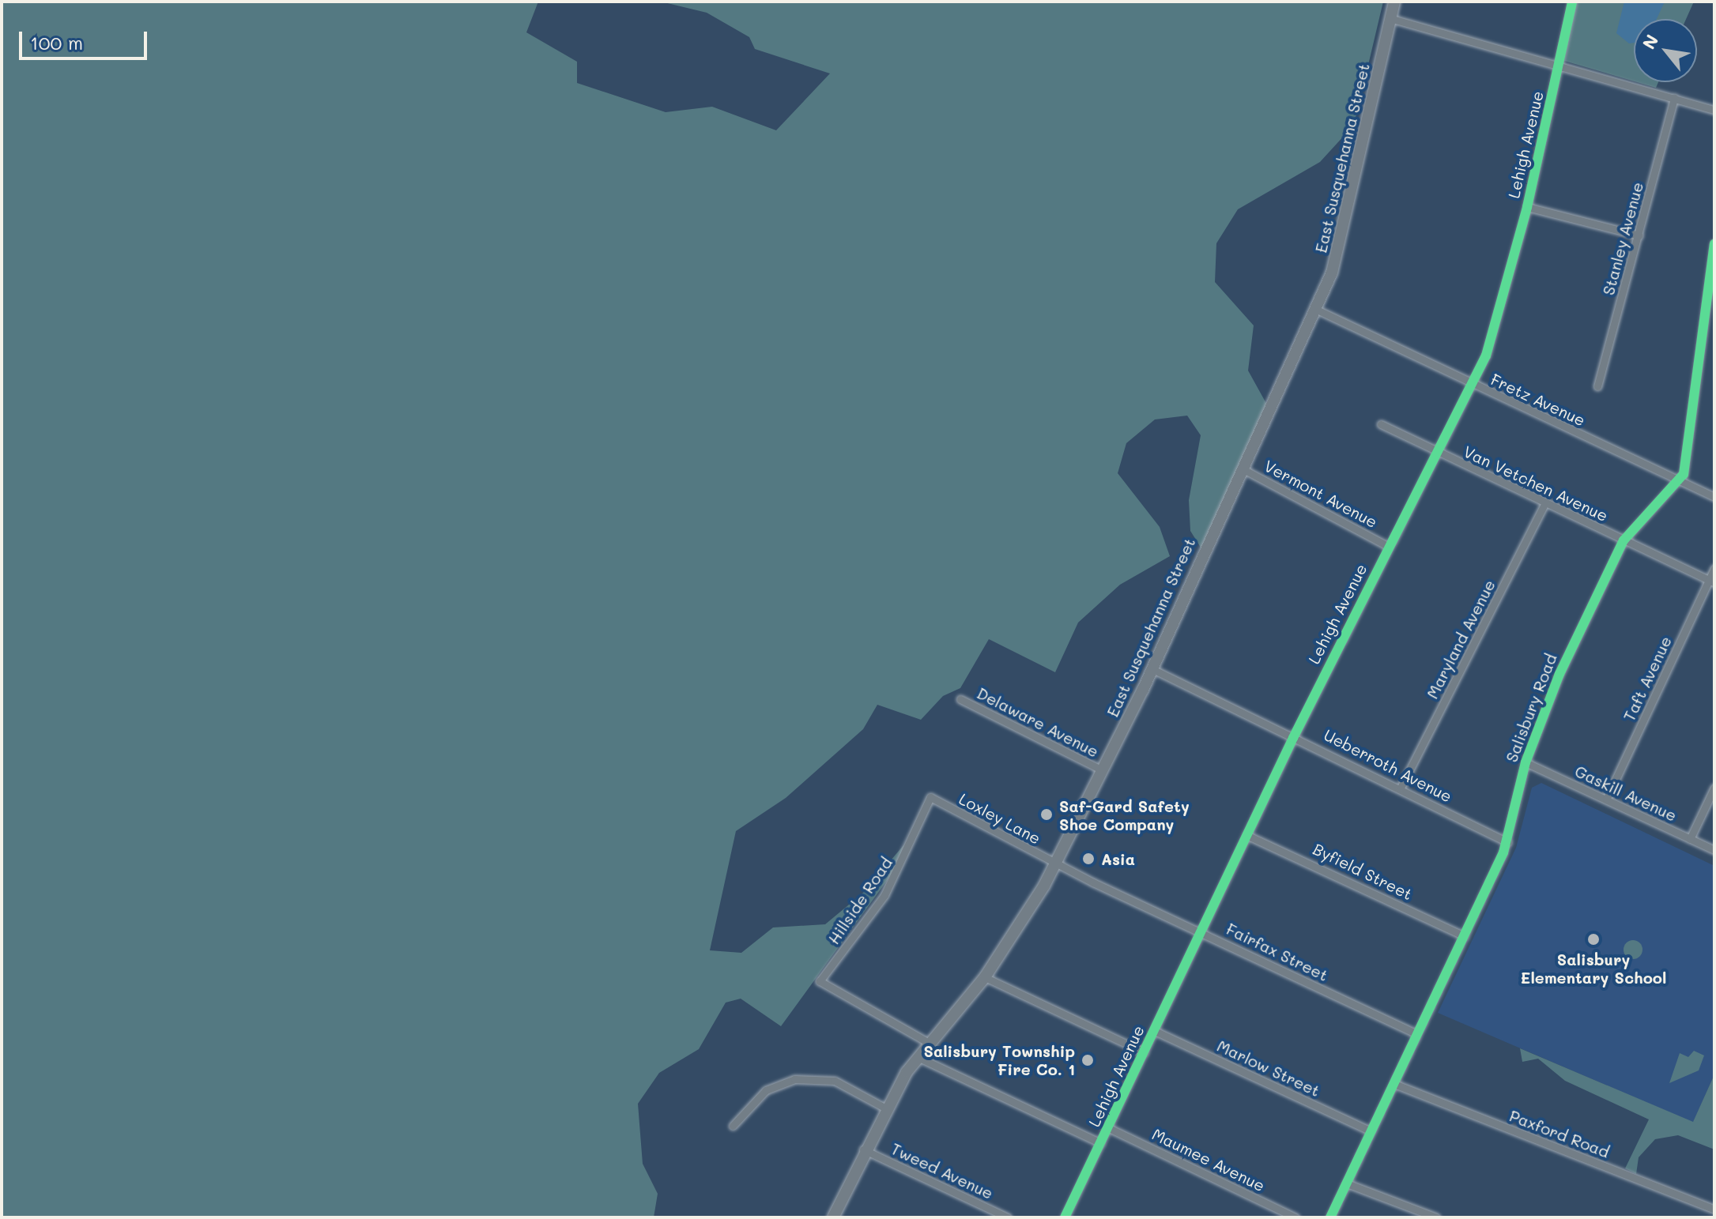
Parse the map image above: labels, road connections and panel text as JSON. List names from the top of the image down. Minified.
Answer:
{"streets":{"main road":["East Susquehanna Street"],"street":["Lehigh Avenue","Stanley Avenue","Fretz Avenue","Van Vetchen Avenue","Vermont Avenue","Maryland Avenue","Taft Avenue","Salisbury Road","Delaware Avenue","Ueberroth Avenue","Gaskill Avenue","Loxley Lane","Byfield Street","Hillside Road","Fairfax Street","Marlow Street","Paxford Road","Maumee Avenue","Tweed Avenue"]},"crossings":[["Lehigh Avenue","Fretz Avenue"],["Lehigh Avenue","Van Vetchen Avenue"],["Lehigh Avenue","Vermont Avenue"],["Lehigh Avenue","Ueberroth Avenue"],["Lehigh Avenue","Byfield Street"],["Lehigh Avenue","Fairfax Street"],["Lehigh Avenue","Marlow Street"],["Lehigh Avenue","Maumee Avenue"],["East Susquehanna Street","Fretz Avenue"],["East Susquehanna Street","Vermont Avenue"],["East Susquehanna Street","Delaware Avenue"],["East Susquehanna Street","Ueberroth Avenue"],["East Susquehanna Street","Loxley Lane"],["East Susquehanna Street","Hillside Road"],["East Susquehanna Street","Fairfax Street"],["East Susquehanna Street","Tweed Avenue"],["Fretz Avenue","Salisbury Road"],["Van Vetchen Avenue","Maryland Avenue"],["Van Vetchen Avenue","Taft Avenue"],["Van Vetchen Avenue","Salisbury Road"],["Maryland Avenue","Ueberroth Avenue"],["Taft Avenue","Gaskill Avenue"],["Salisbury Road","Ueberroth Avenue"],["Salisbury Road","Gaskill Avenue"],["Salisbury Road","Byfield Street"],["Salisbury Road","Fairfax Street"],["Salisbury Road","Marlow Street"],["Salisbury Road","Paxford Road"],["Loxley Lane","Hillside Road"],["Loxley Lane","Fairfax Street"]],"places":["Saf-Gard Safety Shoe Company","Asia","Salisbury Elementary School","Salisbury Township Fire Co. 1"],"scale_bar":"100 m","north":"top left"}
